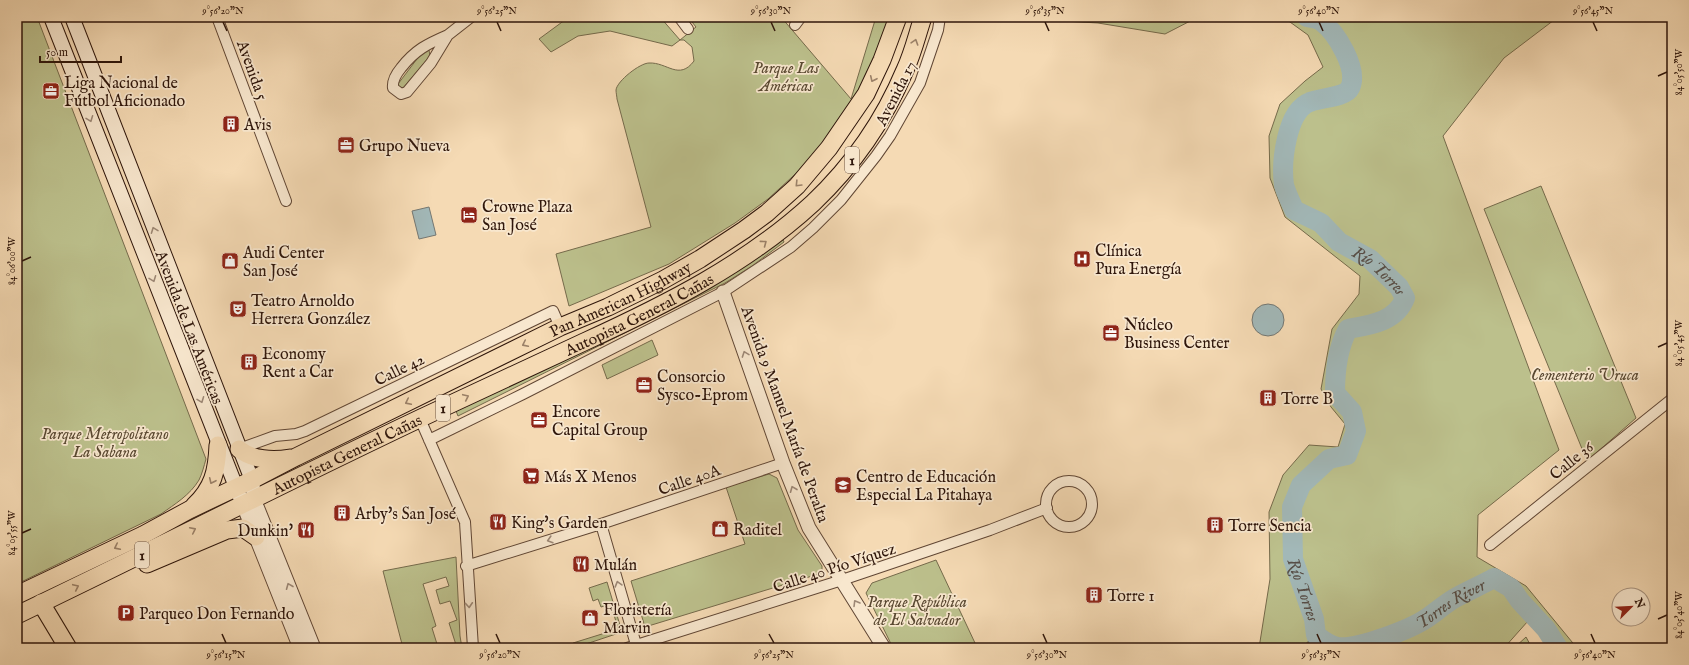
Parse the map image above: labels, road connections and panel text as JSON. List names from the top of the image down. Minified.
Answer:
{"streets":{"highway":["1","Pan American Highway","Autopista General Cañas"],"main road":["Avenida de Las Américas"],"street":["Avenida 5","Avenida 17","Calle 42","Avenida 9 Manuel María de Peralta","Calle 36","Calle 40A","Calle 40 Pío Víquez"]},"crossings":[["Avenida 17","Avenida 9 Manuel María de Peralta"],["1","Pan American Highway"],["1","Autopista General Cañas"],["1","Avenida de Las Américas"],["Pan American Highway","Avenida de Las Américas"],["Pan American Highway","Calle 42"],["Autopista General Cañas","Avenida de Las Américas"],["Avenida de Las Américas","Calle 42"],["Avenida 9 Manuel María de Peralta","Calle 40A"],["Avenida 9 Manuel María de Peralta","Calle 40 Pío Víquez"]],"one_way":["Pan American Highway","Autopista General Cañas","Avenida 9 Manuel María de Peralta","Calle 40A"],"water":["Río Torres","Torres River"],"parks":["Parque Las Américas","Cementerio Uruca","Parque Metropolitano La Sabana","Parque República de El Salvador"],"places":{"office":["Liga Nacional de Fútbol Aficionado","Grupo Nueva","Núcleo Business Center","Consorcio Sysco-Eprom","Encore Capital Group"],"building":["Avis","Economy Rent a Car","Torre B","Arby's San José","Torre Sencia","Torre 1"],"hotel":["Crowne Plaza San José"],"hospital":["Clínica Pura Energía"],"shop":["Audi Center San José","Raditel","Floristería Marvin"],"theatre":["Teatro Arnoldo Herrera González"],"supermarket":["Más X Menos"],"school or university":["Centro de Educación Especial La Pitahaya"],"restaurant":["King's Garden","Dunkin'","Mulán"],"parking":["Parqueo Don Fernando"]},"scale_bar":"50 m","north":"top right","coordinates":["9°56'20\"N","9°56'25\"N","9°56'30\"N","9°56'35\"N","9°56'40\"N","9°56'45\"N","84°05'50\"W","84°06'00\"W","84°05'45\"W","84°05'55\"W","84°05'40\"W","9°56'15\"N"]}
